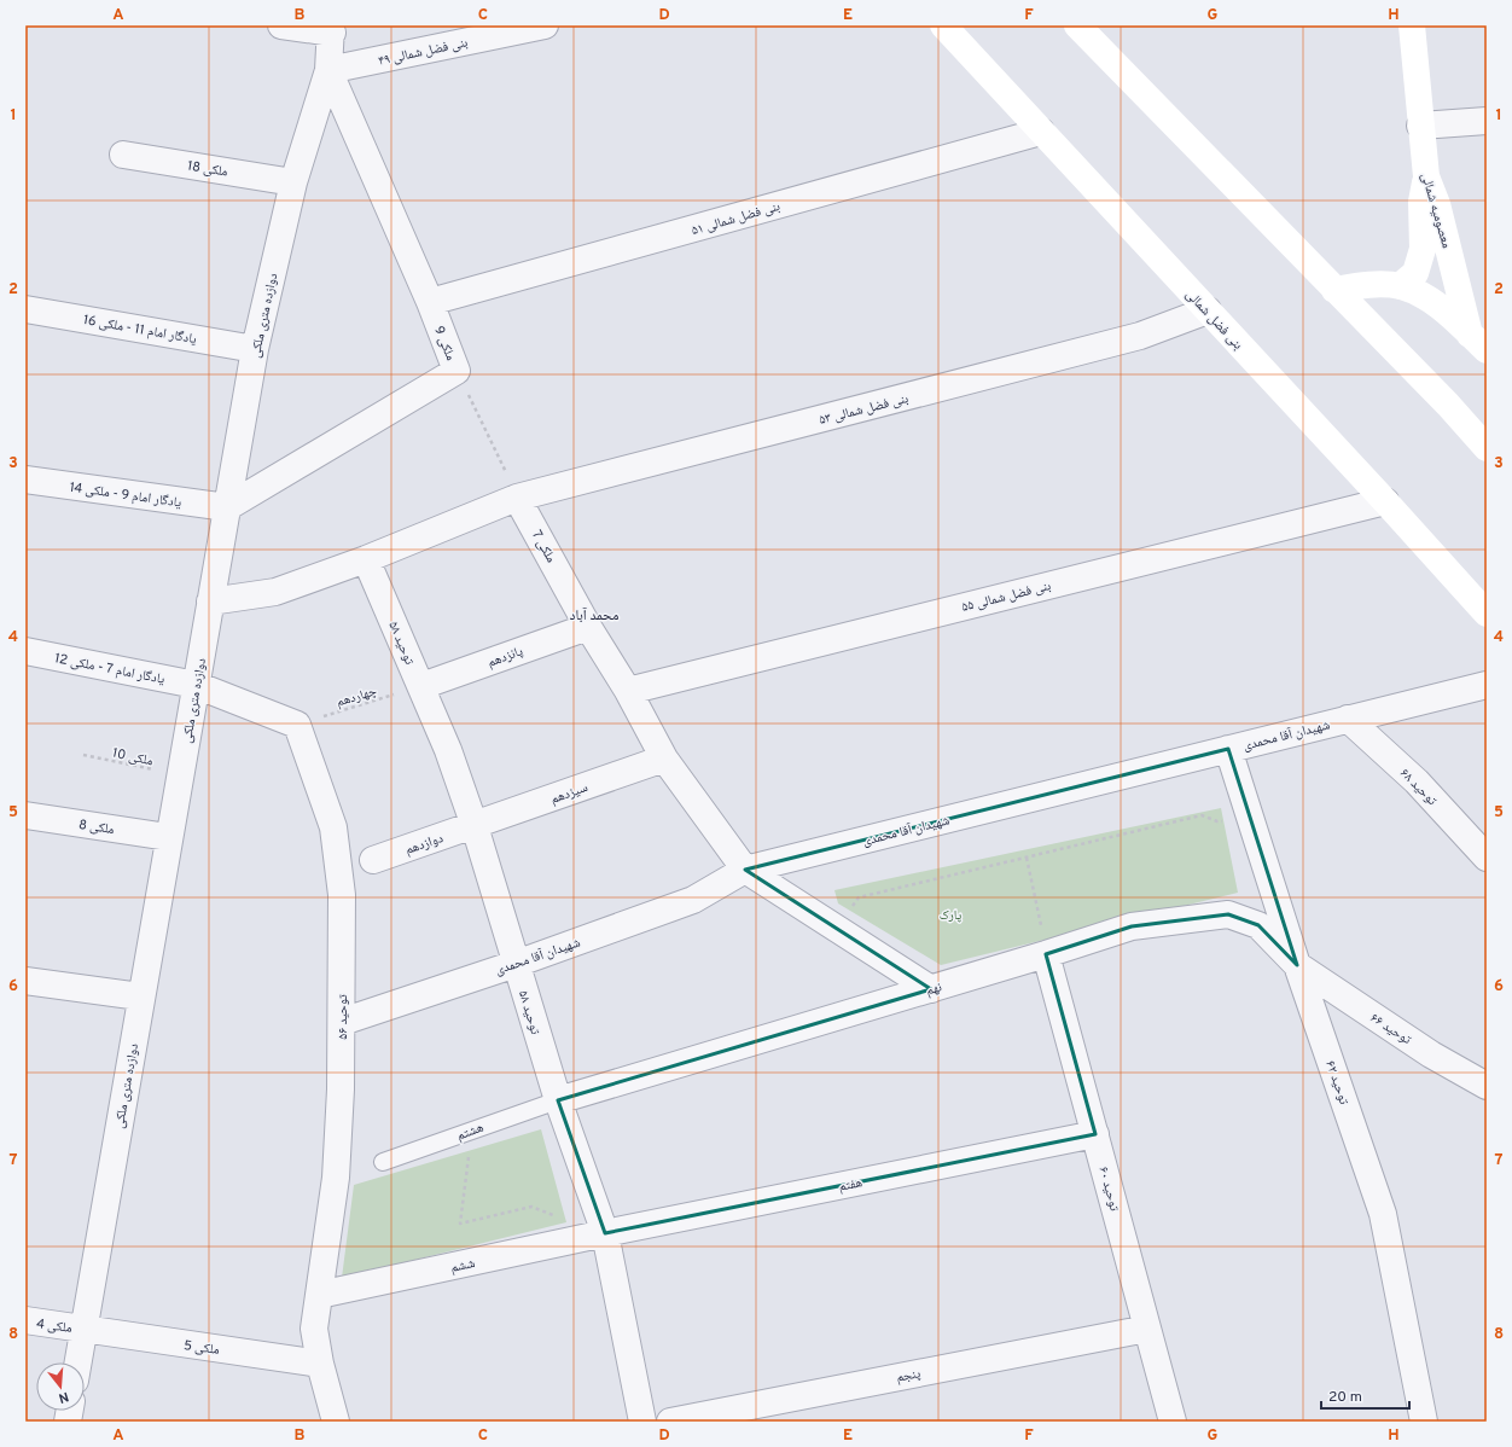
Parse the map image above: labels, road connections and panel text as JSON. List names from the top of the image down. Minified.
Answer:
{"streets":{"main road":["معصومیه شمالی","بنی فضل شمالی"],"street":["بنی فضل شمالی ۴۹","ملکی 18","بنی فضل شمالی ۵۱","دوازده متری ملکی","یادگار امام 11 - ملکی 16","ملکی 9","بنی فضل شمالی ۵۳","یادگار امام 9 - ملکی 14","ملکی 7","بنی فضل شمالی ۵۵","توحید ۵۸","پانزدهم","یادگار امام 7 - ملکی 12","شهیدان آقا محمدی","توحید ۶۸","سیزدهم","ملکی 8","دوازدهم","نهم","توحید ۵۶","توحید ۶۶","توحید ۶۲","هفتم","توحید ۶۰","ششم","ملکی 4","ملکی 5","پنجم"],"lane":["هشتم"],"path":["چهاردهم","ملکی 10"]},"crossings":[["بنی فضل شمالی ۴۹","دوازده متری ملکی"],["بنی فضل شمالی ۴۹","ملکی 9"],["ملکی 18","دوازده متری ملکی"],["بنی فضل شمالی ۵۱","بنی فضل شمالی"],["بنی فضل شمالی ۵۱","ملکی 9"],["دوازده متری ملکی","یادگار امام 11 - ملکی 16"],["دوازده متری ملکی","ملکی 9"],["دوازده متری ملکی","یادگار امام 9 - ملکی 14"],["دوازده متری ملکی","یادگار امام 7 - ملکی 12"],["دوازده متری ملکی","ملکی 10"],["دوازده متری ملکی","ملکی 8"],["دوازده متری ملکی","ملکی 4"],["دوازده متری ملکی","ملکی 5"],["بنی فضل شمالی","بنی فضل شمالی ۵۳"],["بنی فضل شمالی","بنی فضل شمالی ۵۵"],["ملکی 9","یادگار امام 9 - ملکی 14"],["بنی فضل شمالی ۵۳","ملکی 7"],["ملکی 7","بنی فضل شمالی ۵۵"],["ملکی 7","پانزدهم"],["ملکی 7","شهیدان آقا محمدی"],["ملکی 7","سیزدهم"],["توحید ۵۸","پانزدهم"],["توحید ۵۸","چهاردهم"],["توحید ۵۸","شهیدان آقا محمدی"],["توحید ۵۸","سیزدهم"],["توحید ۵۸","دوازدهم"],["توحید ۵۸","نهم"],["توحید ۵۸","هشتم"],["توحید ۵۸","هفتم"],["توحید ۵۸","ششم"],["پانزدهم","چهاردهم"],["چهاردهم","توحید ۵۶"],["شهیدان آقا محمدی","توحید ۶۸"],["شهیدان آقا محمدی","توحید ۵۶"],["شهیدان آقا محمدی","توحید ۶۲"],["سیزدهم","دوازدهم"],["نهم","توحید ۶۶"],["نهم","توحید ۶۲"],["نهم","هشتم"],["نهم","توحید ۶۰"],["توحید ۵۶","ششم"],["توحید ۵۶","ملکی 5"],["توحید ۶۶","توحید ۶۲"],["هفتم","توحید ۶۰"],["هفتم","ششم"],["توحید ۶۰","پنجم"],["ملکی 4","ملکی 5"]],"districts":["محمد آباد"],"parks":["پارک"],"scale_bar":"20 m","north":"bottom","grid":{"columns":["A","B","C","D","E","F","G","H"],"rows":["1","2","3","4","5","6","7","8"]}}
